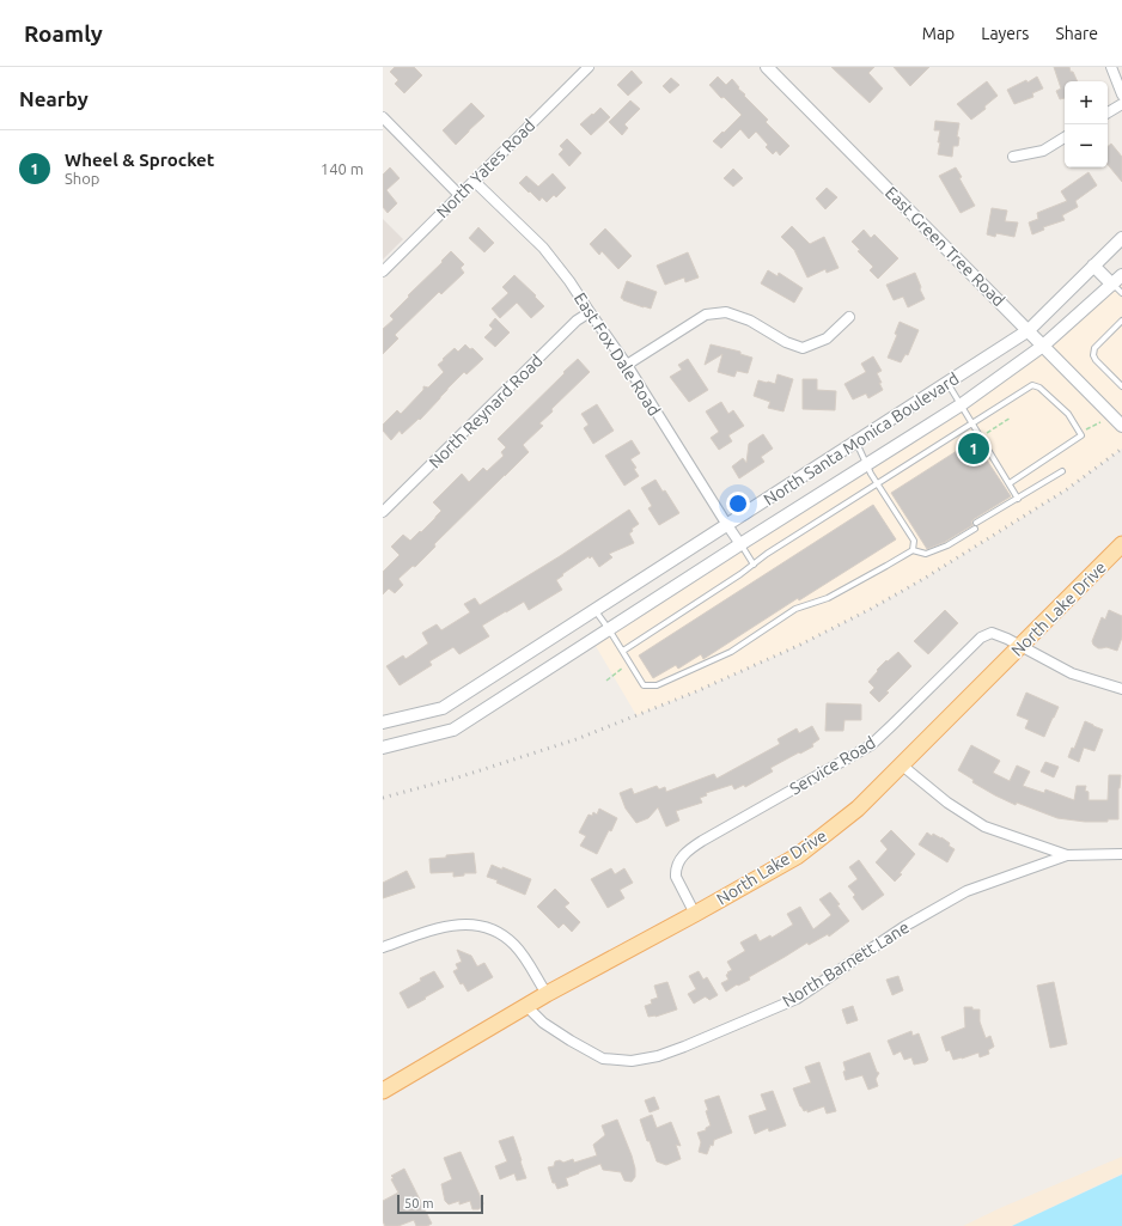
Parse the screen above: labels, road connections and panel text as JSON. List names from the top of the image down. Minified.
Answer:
{"streets":{"main road":["North Lake Drive"],"street":["North Yates Road","East Green Tree Road","East Fox Dale Road","North Reynard Road","North Santa Monica Boulevard","Service Road","North Barnett Lane"]},"crossings":[["North Yates Road","East Fox Dale Road"],["East Green Tree Road","North Santa Monica Boulevard"],["East Fox Dale Road","North Reynard Road"],["East Fox Dale Road","North Santa Monica Boulevard"],["North Lake Drive","Service Road"],["North Lake Drive","North Barnett Lane"]],"scale_bar":"50 m","page":{"header":"Roamly","nav":["Map","Layers","Share"],"heading":"Nearby","map_buttons":["+","−"],"list":[{"mark":"1","name":"Wheel & Sprocket","note":"Shop","value":"140 m"}],"pins":"1","scale":"50 m"}}
